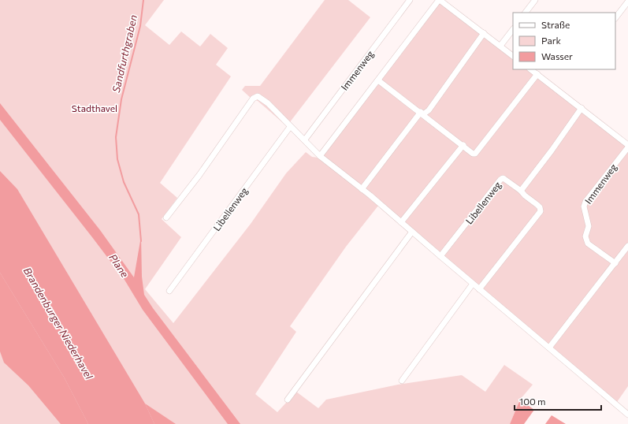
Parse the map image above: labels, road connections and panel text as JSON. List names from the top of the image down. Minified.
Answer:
{"streets":{"street":["Immenweg","Libellenweg"]},"water":["Sandfurthgraben","Plane","Brandenburger Niederhavel"],"parks":["Stadthavel"],"legend":["Straße","Park","Wasser"],"scale_bar":"100 m"}
